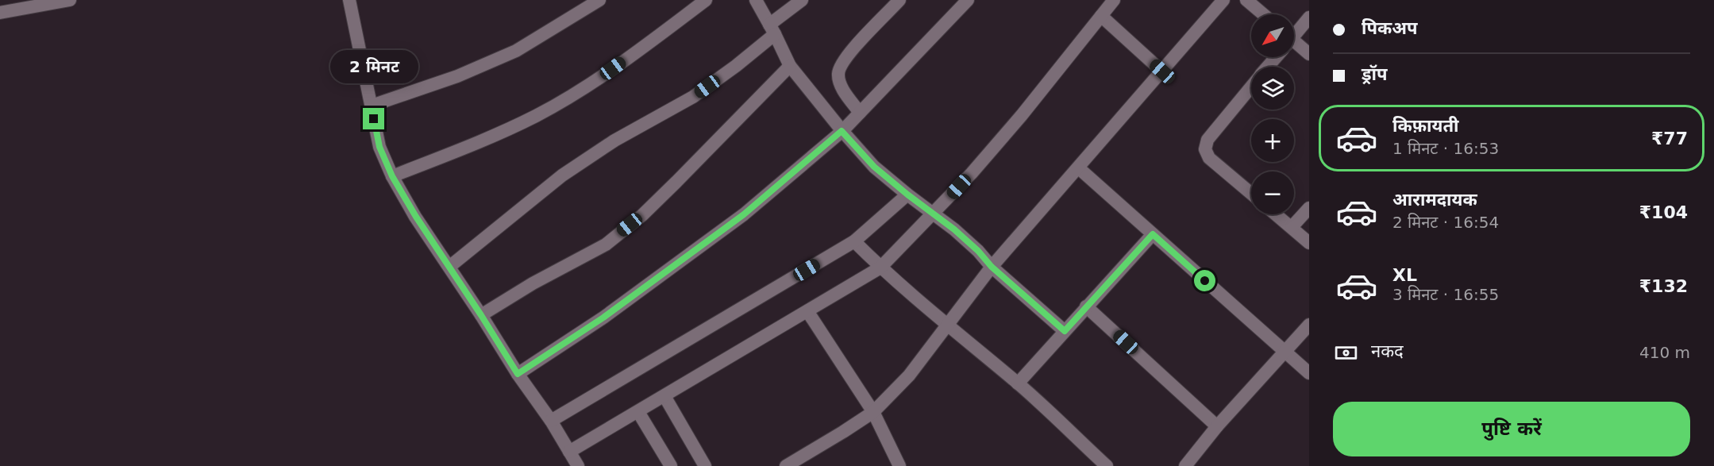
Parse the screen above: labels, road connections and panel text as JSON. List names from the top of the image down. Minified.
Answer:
{"north":"bottom left","page":{"banner":["पिकअप","ड्रॉप"],"map_buttons":["+","−"],"bubble":"2 मिनट","list":[{"name":"किफ़ायती","note":"1 मिनट · 16:53","value":"₹77"},{"name":"आरामदायक","note":"2 मिनट · 16:54","value":"₹104"},{"name":"XL","note":"3 मिनट · 16:55","value":"₹132"}],"pay":["नकद","410 m"],"buttons":"पुष्टि करें"}}
